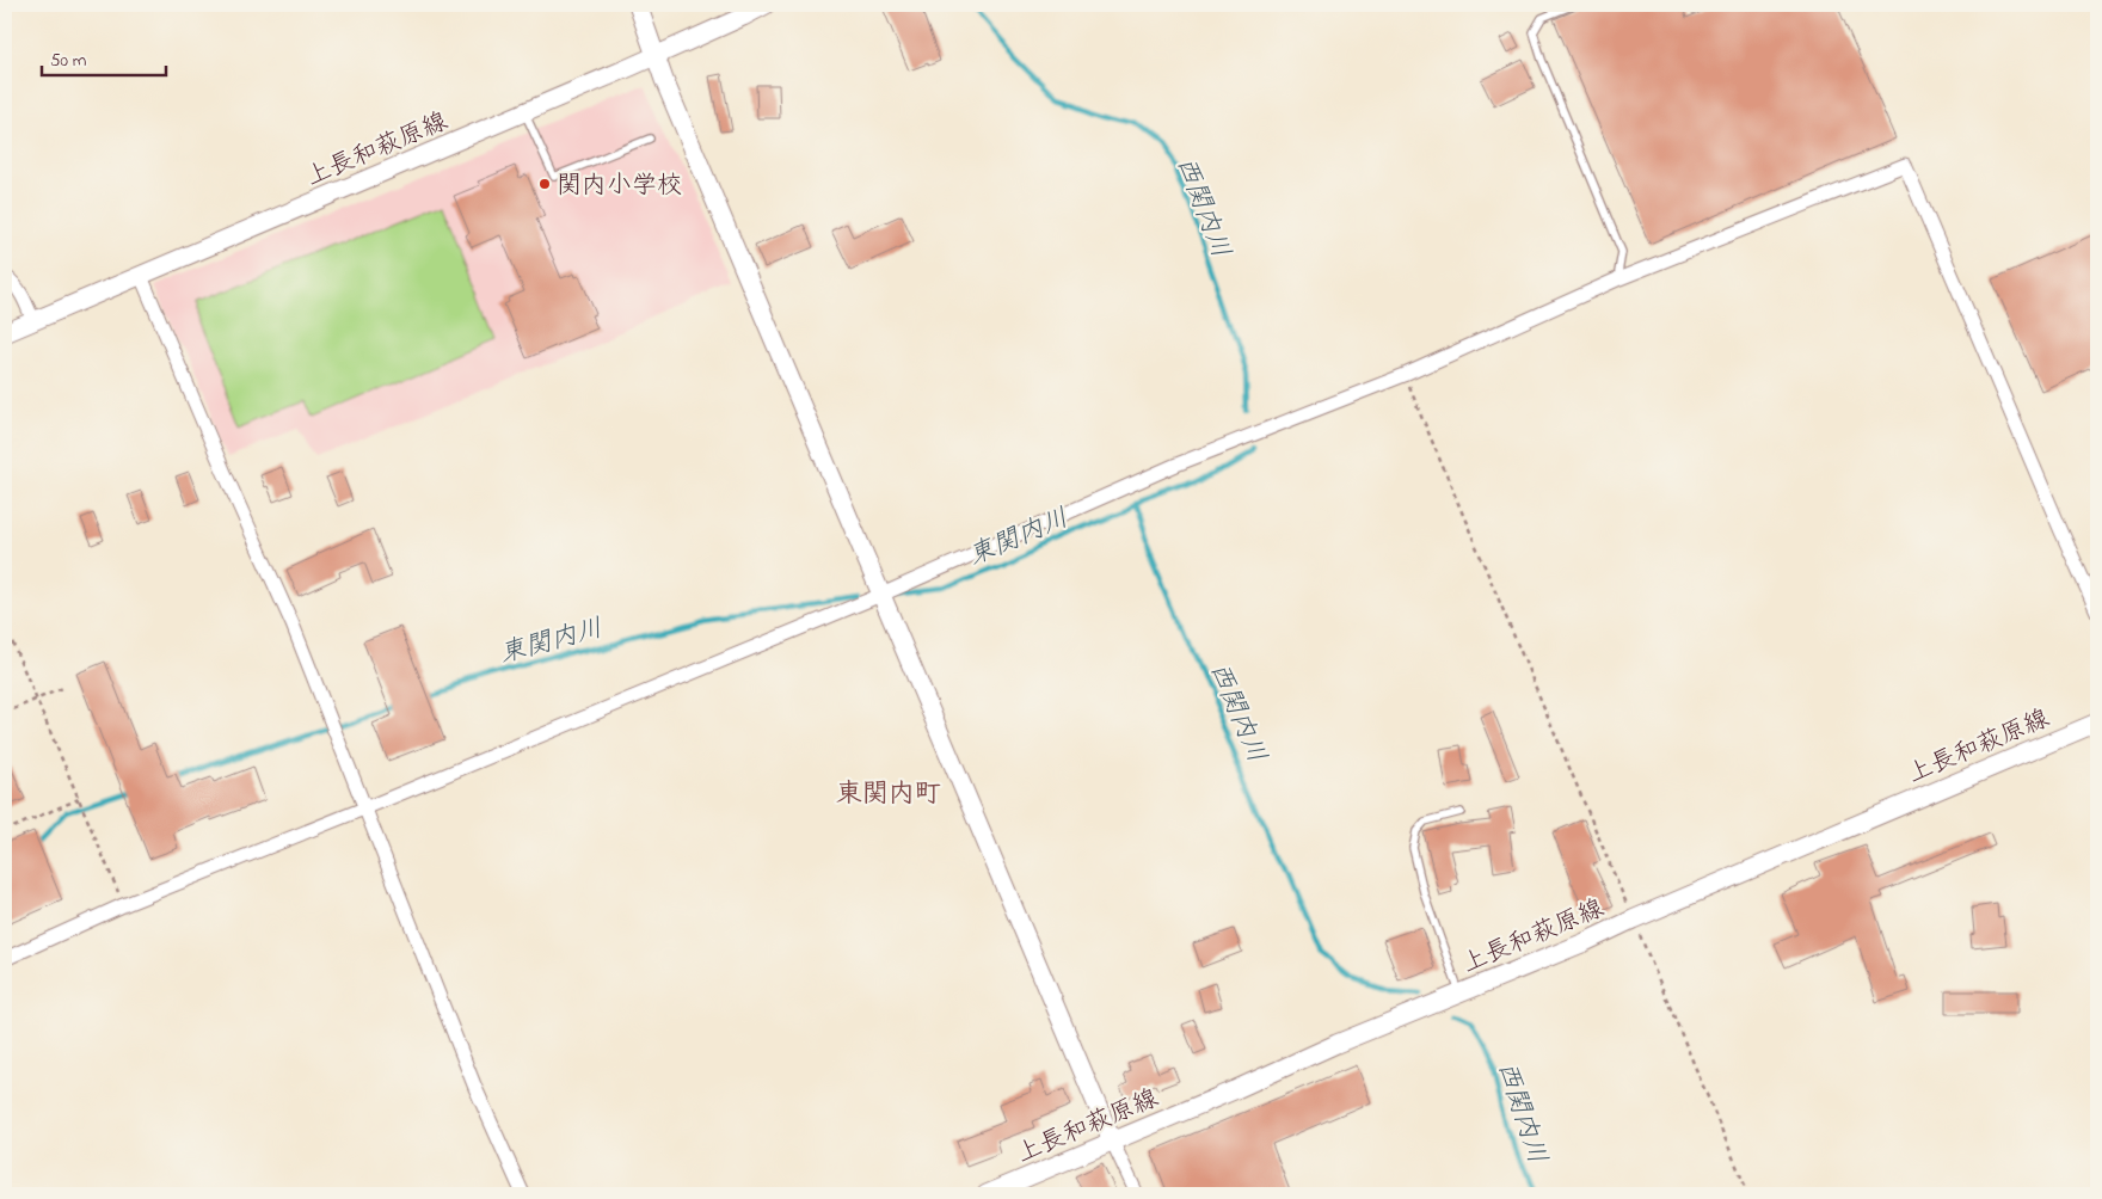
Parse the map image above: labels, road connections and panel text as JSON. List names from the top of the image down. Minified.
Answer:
{"streets":{"main road":["上長和萩原線"]},"districts":["東関内町"],"water":["西関内川","東関内川"],"places":["関内小学校"],"scale_bar":"50 m"}
